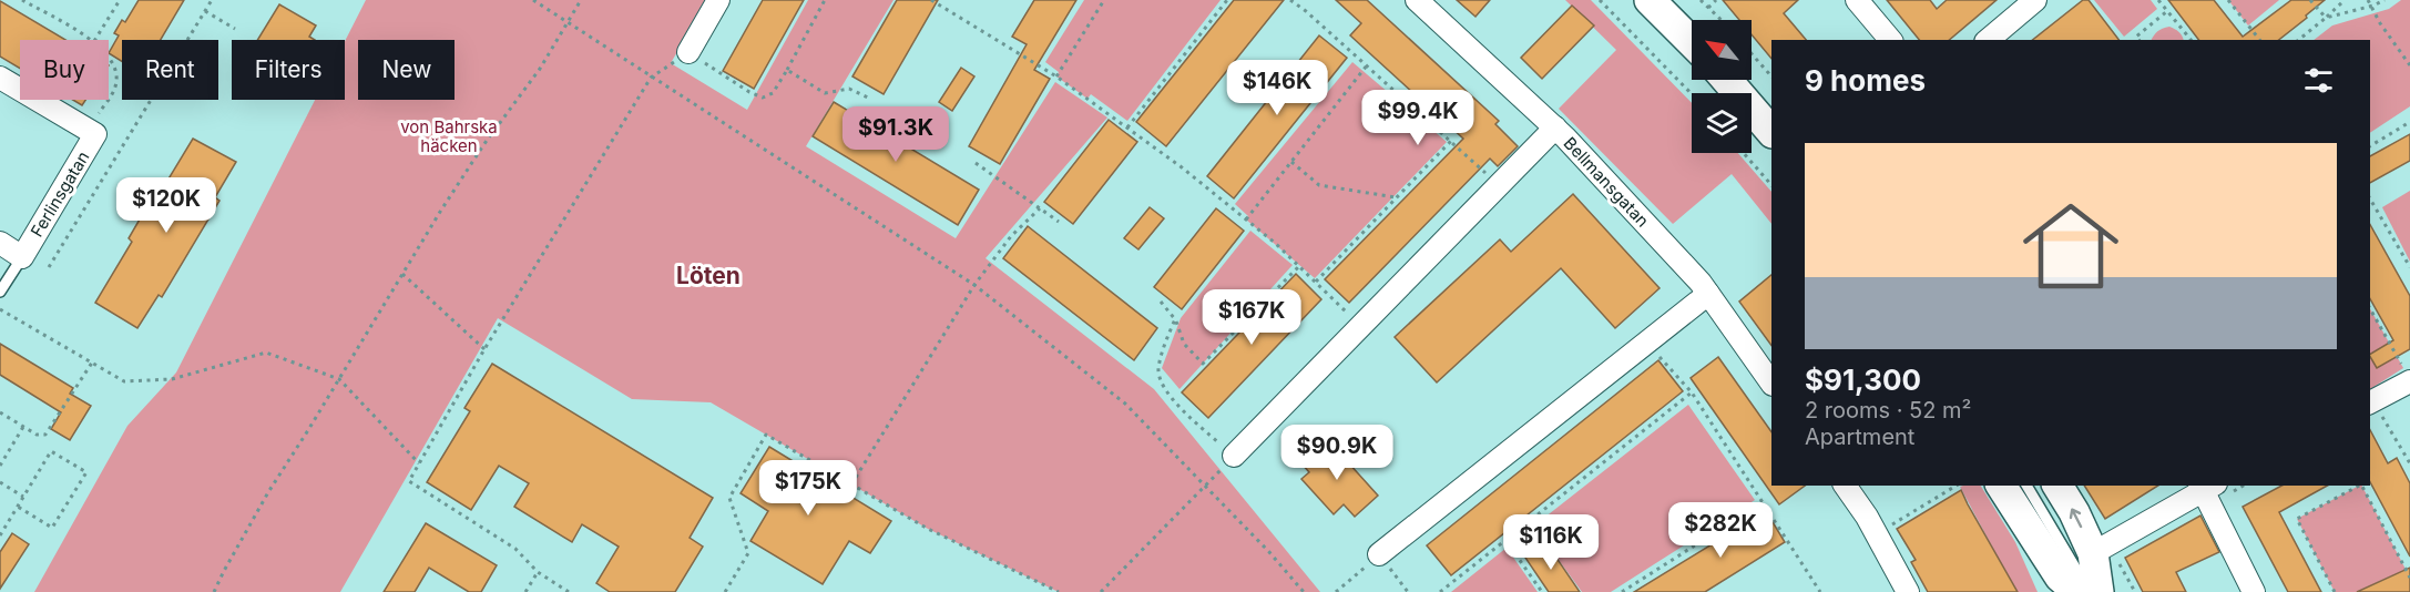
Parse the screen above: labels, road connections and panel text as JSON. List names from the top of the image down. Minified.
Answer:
{"streets":{"street":["Bellmansgatan","Ferlinsgatan"]},"districts":["Löten"],"parks":["von Bahrska häcken"],"north":"top left","page":{"chip":["Buy","Rent","Filters","New"],"heading":"9 homes","price":["$146K","$99.4K","$91.3K","$120K","$167K","$90.9K","$175K","$282K","$116K"],"list":[{"name":"$91,300","note":"2 rooms · 52 m² · Apartment"}]}}
